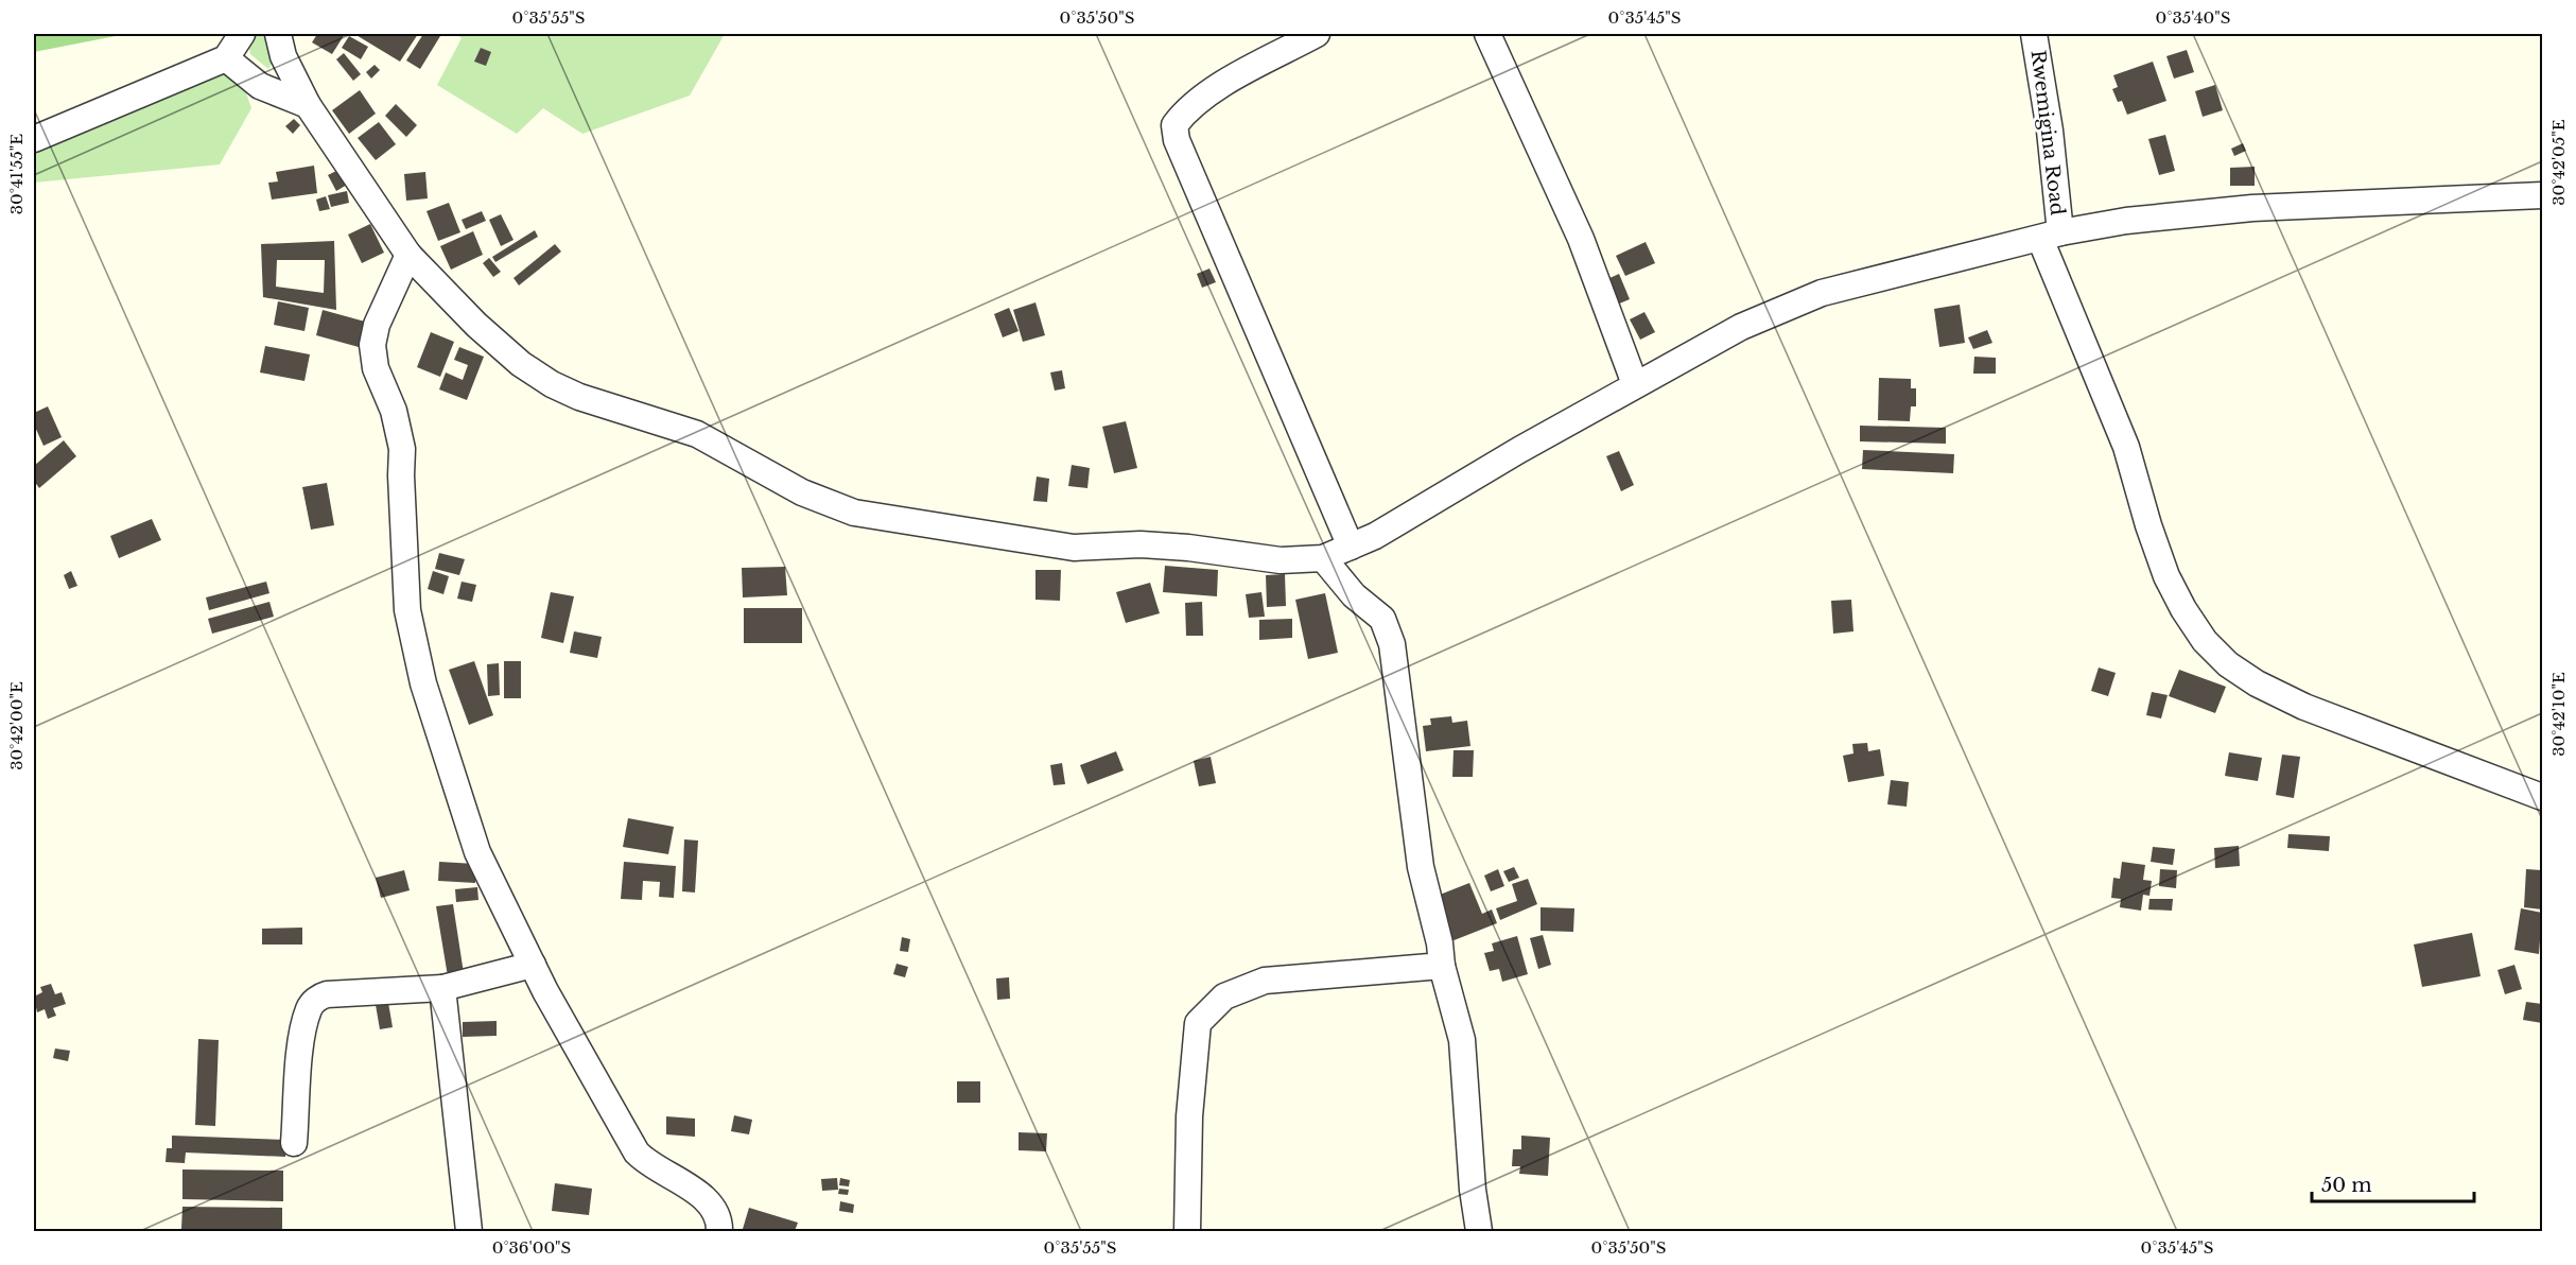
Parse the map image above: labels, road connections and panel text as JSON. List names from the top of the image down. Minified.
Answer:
{"streets":{"street":["Rwemigina Road"]},"scale_bar":"50 m","coordinates":["0°35'55\"S","0°35'50\"S","0°35'45\"S","0°35'40\"S","30°42'05\"E","30°41'55\"E","30°42'10\"E","30°42'00\"E","0°36'00\"S"]}
